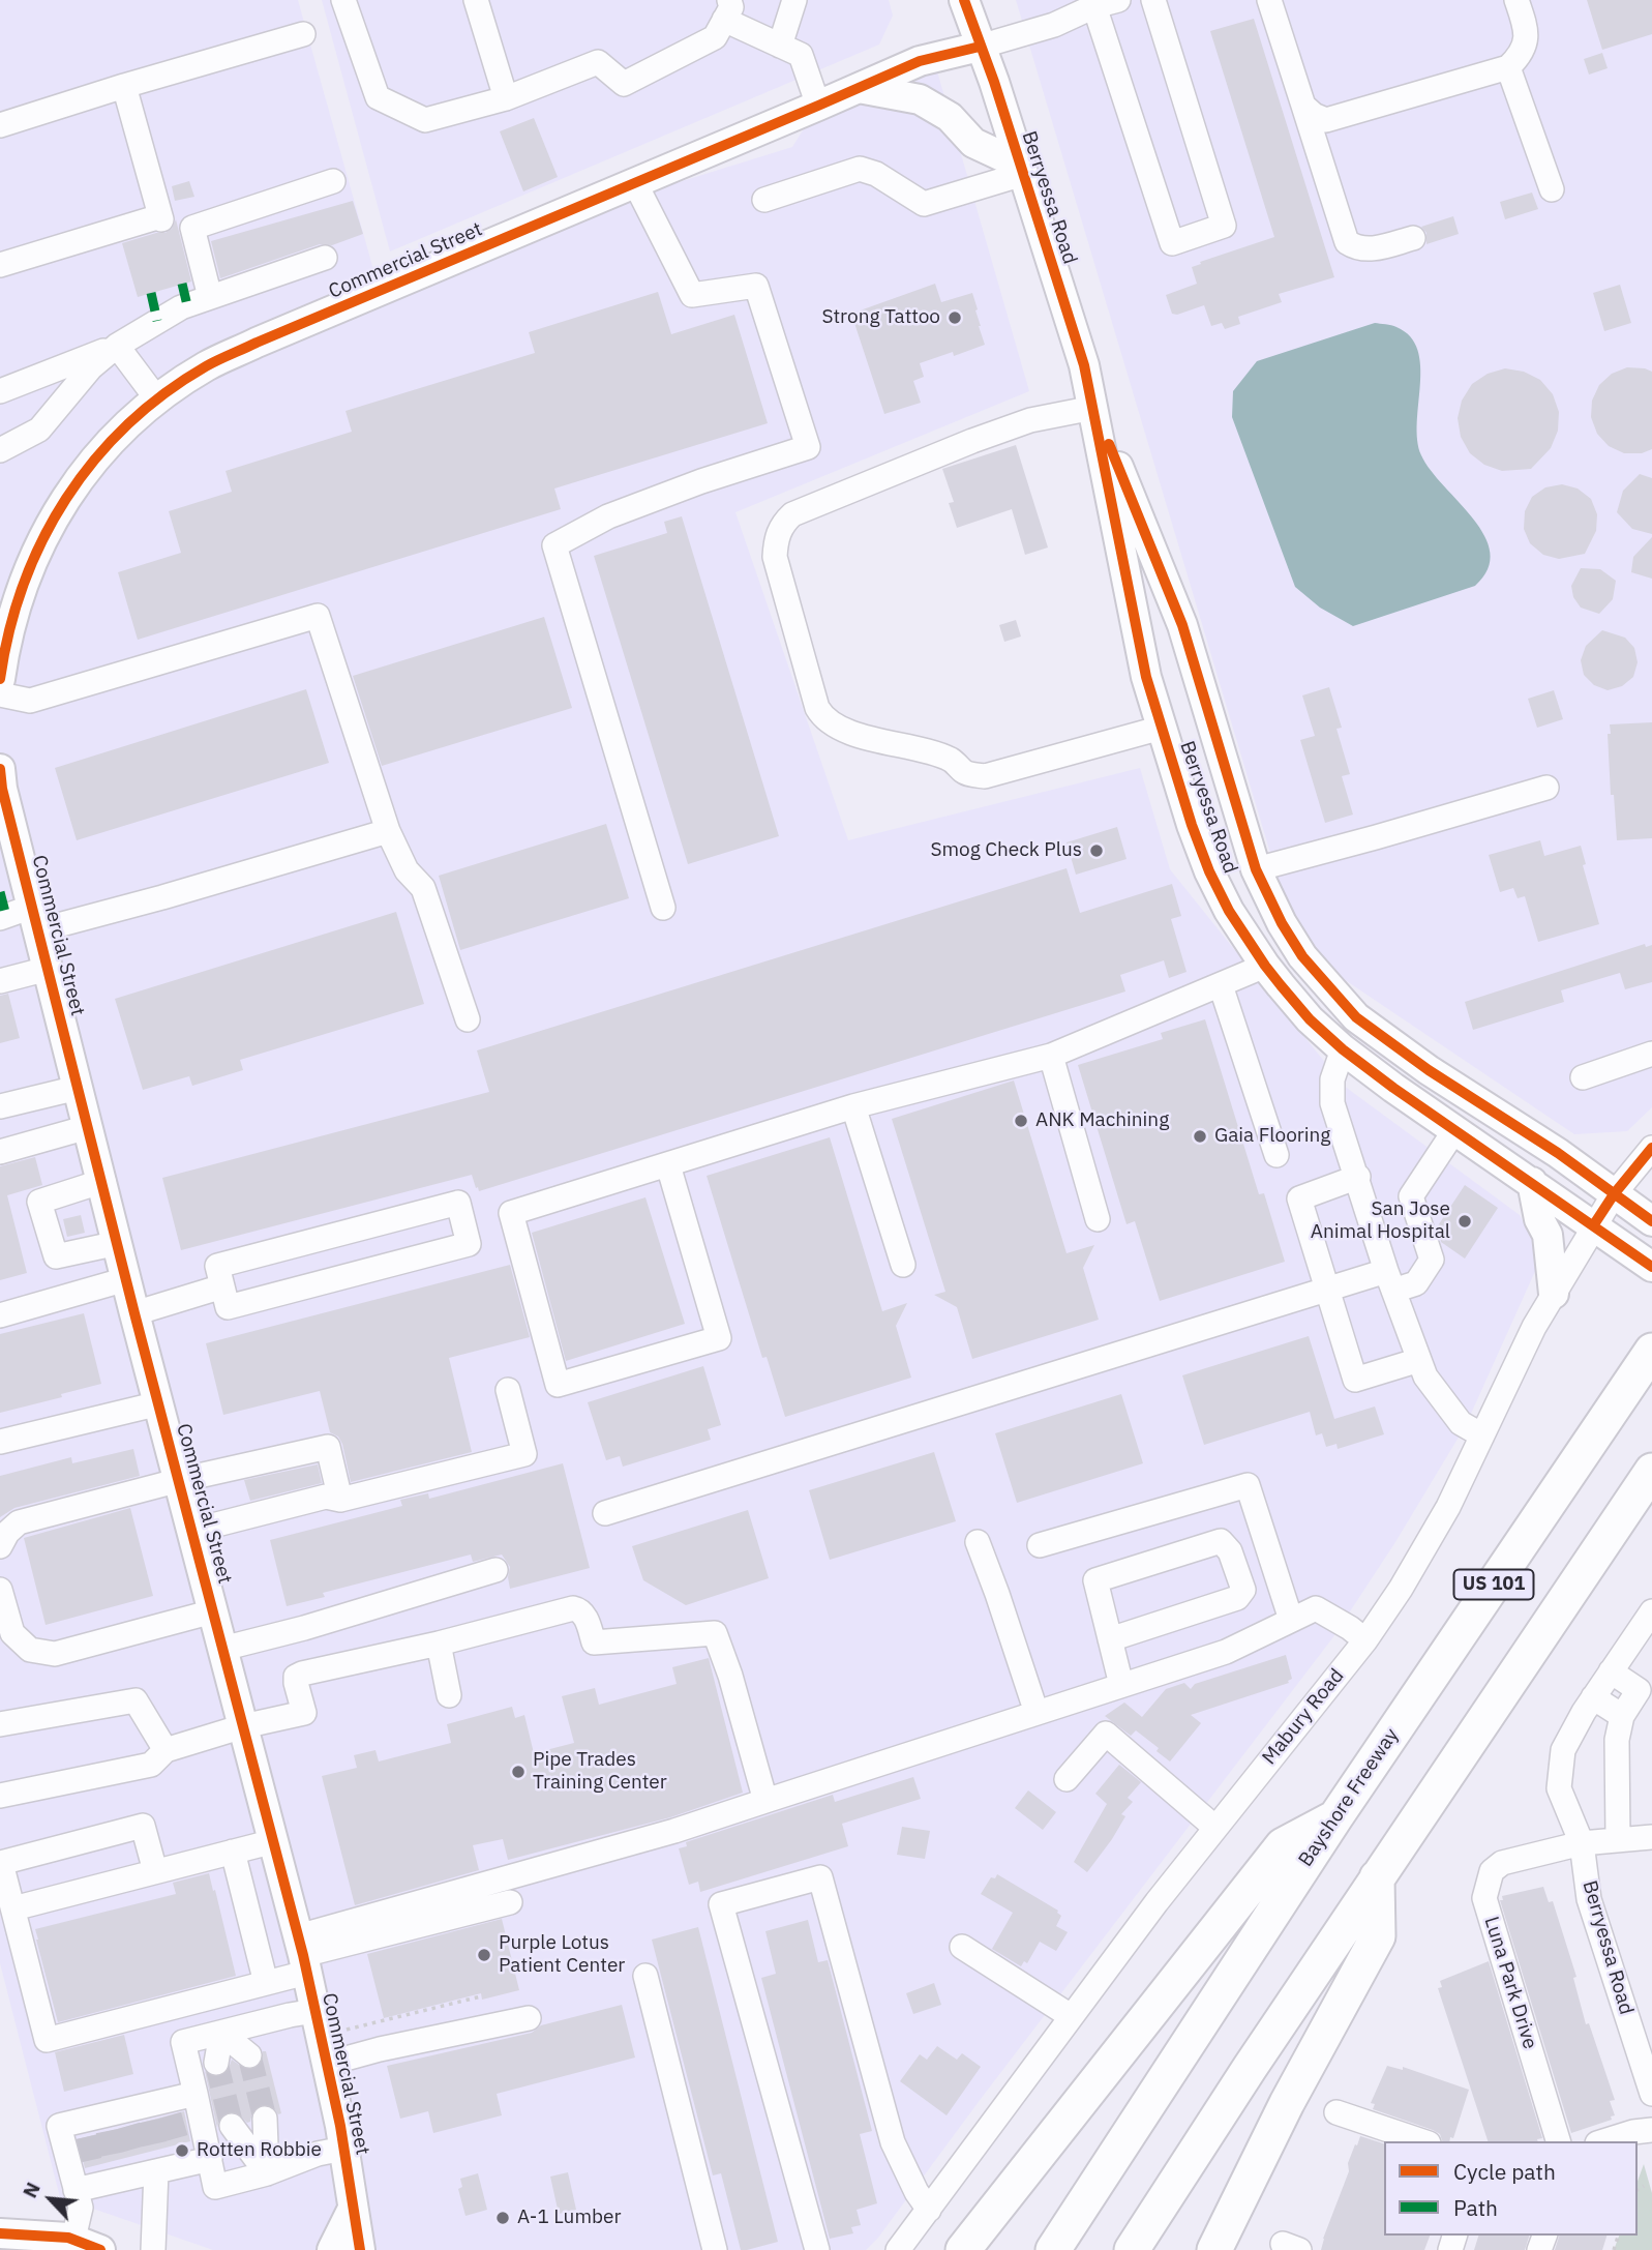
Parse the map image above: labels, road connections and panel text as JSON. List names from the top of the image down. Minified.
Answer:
{"streets":{"highway":["US 101","Bayshore Freeway"],"main road":["Berryessa Road","Commercial Street"],"street":["Mabury Road","Luna Park Drive"]},"crossings":[["Berryessa Road","Commercial Street"],["Berryessa Road","Mabury Road"],["Berryessa Road","Luna Park Drive"]],"places":["Strong Tattoo","Smog Check Plus","ANK Machining","Gaia Flooring","San Jose Animal Hospital","Pipe Trades Training Center","Purple Lotus Patient Center","Rotten Robbie","A-1 Lumber"],"legend":["Cycle path","Path"],"north":"top left"}
